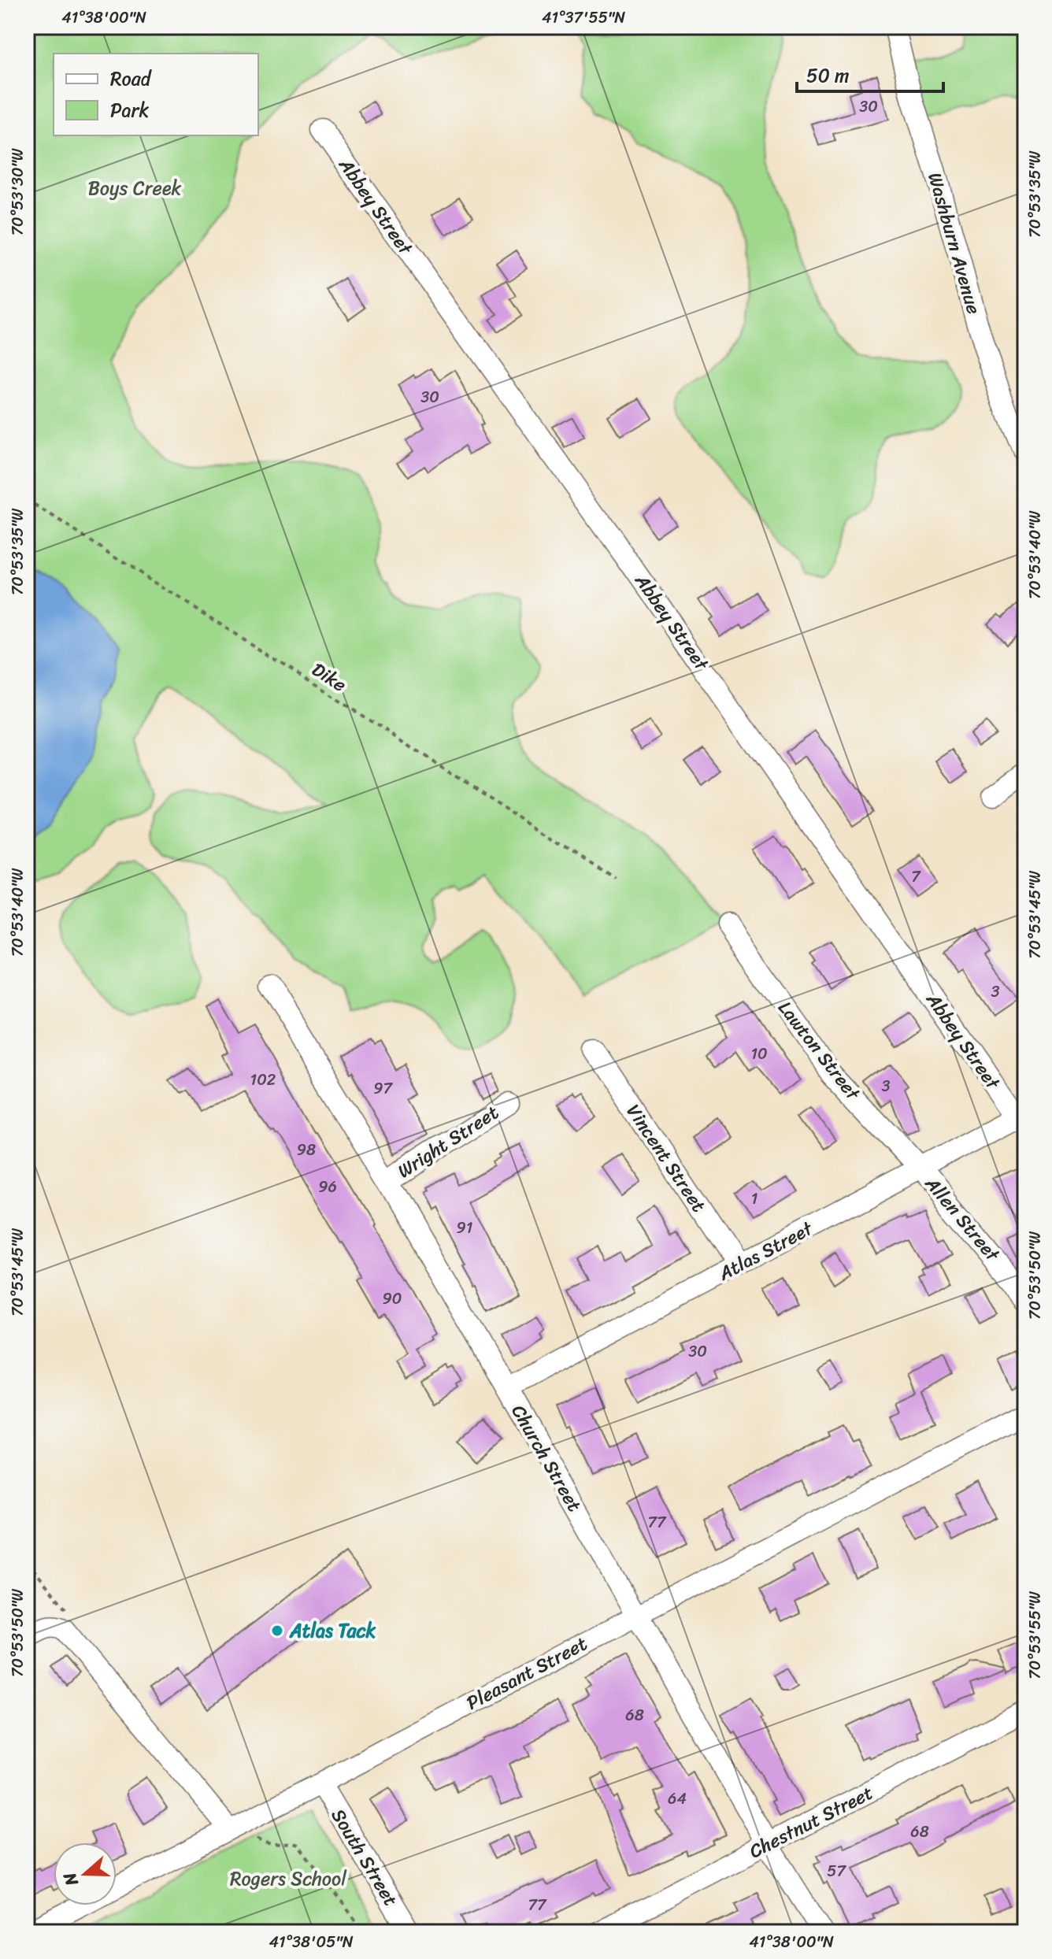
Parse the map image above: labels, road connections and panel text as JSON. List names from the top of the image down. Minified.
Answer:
{"streets":{"street":["Abbey Street","Washburn Avenue","Lawton Street","Wright Street","Vincent Street","Allen Street","Atlas Street","Church Street","Pleasant Street","Chestnut Street","South Street"],"path":["Dike"]},"crossings":[["Abbey Street","Atlas Street"],["Lawton Street","Allen Street"],["Lawton Street","Atlas Street"],["Wright Street","Church Street"],["Vincent Street","Atlas Street"],["Allen Street","Atlas Street"],["Atlas Street","Church Street"],["Church Street","Pleasant Street"],["Church Street","Chestnut Street"],["Pleasant Street","South Street"]],"parks":["Boys Creek","Rogers School"],"places":["Atlas Tack"],"house_numbers":["30","30","7","3","10","102","3","97","98","96","1","91","90","30","77","68","64","68","57","77"],"legend":["Road","Park"],"scale_bar":"50 m","north":"left","coordinates":["41°38'00\"N","41°37'55\"N","70°53'30\"W","70°53'35\"W","70°53'40\"W","70°53'45\"W","70°53'50\"W","70°53'55\"W","41°38'05\"N"]}
